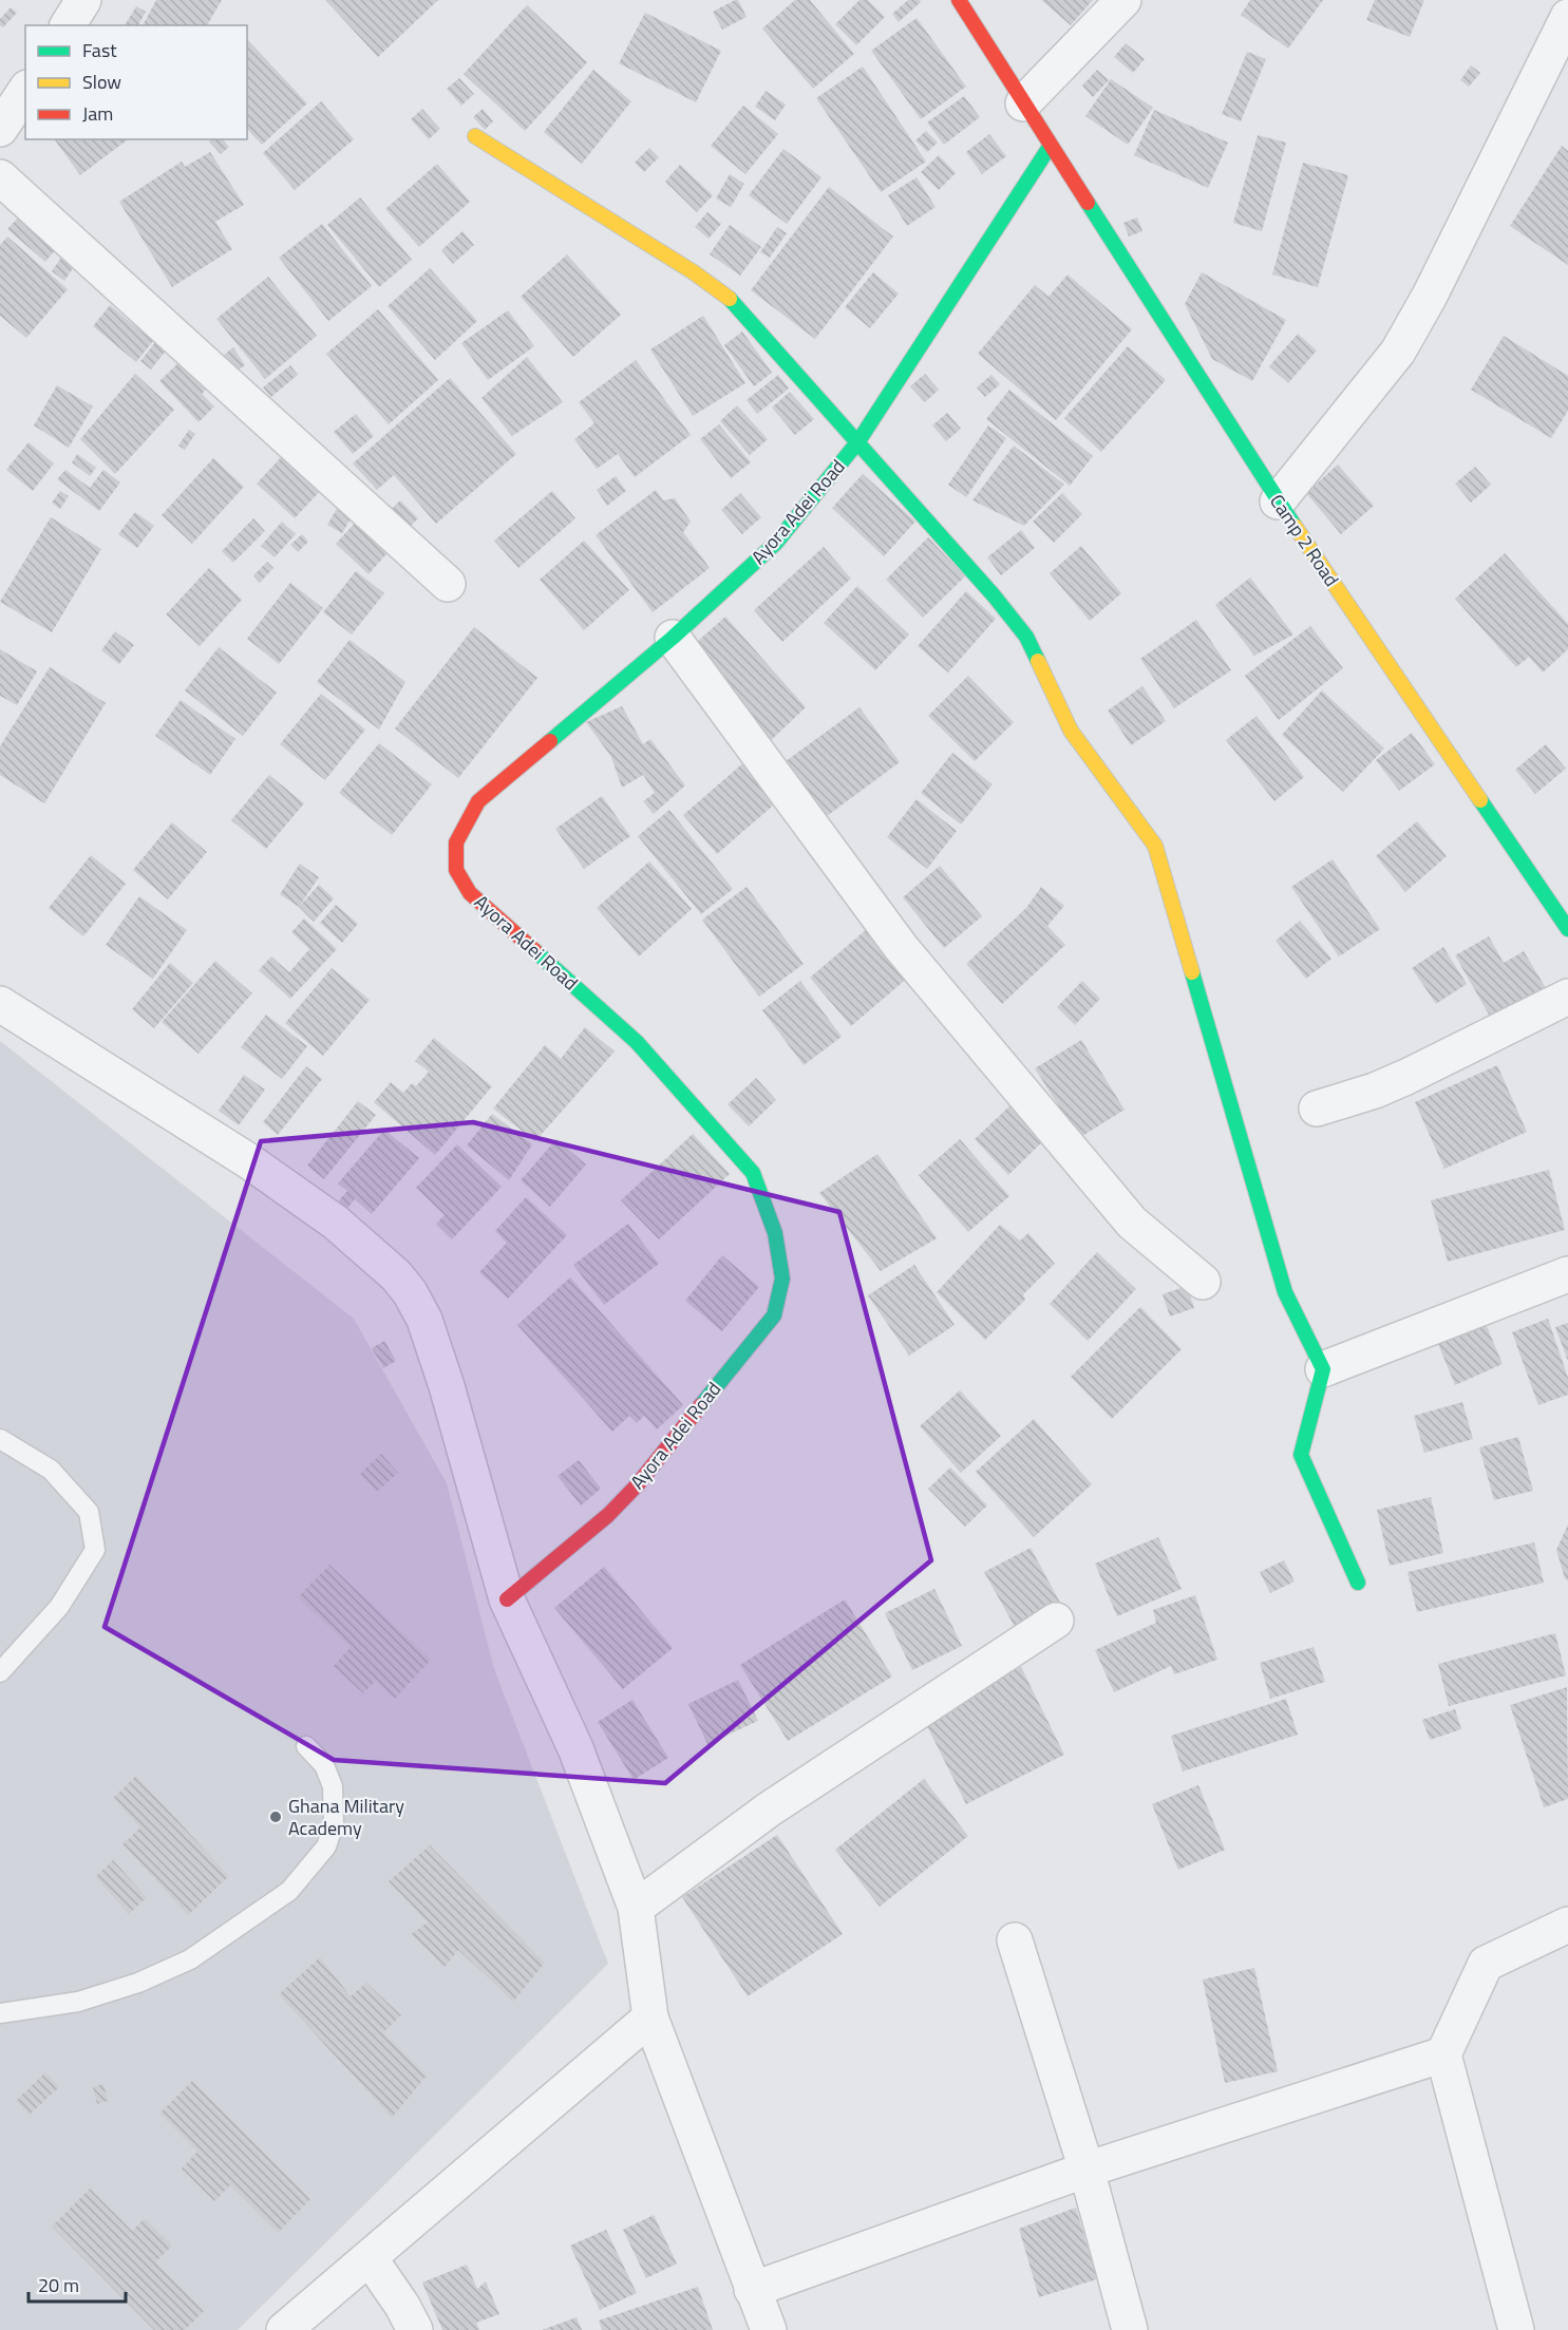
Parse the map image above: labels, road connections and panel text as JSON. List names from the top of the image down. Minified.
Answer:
{"streets":{"street":["Ayora Adei Road","Camp 2 Road"]},"crossings":[["Ayora Adei Road","Camp 2 Road"]],"places":["Ghana Military Academy"],"legend":["Fast","Slow","Jam"],"scale_bar":"20 m"}
